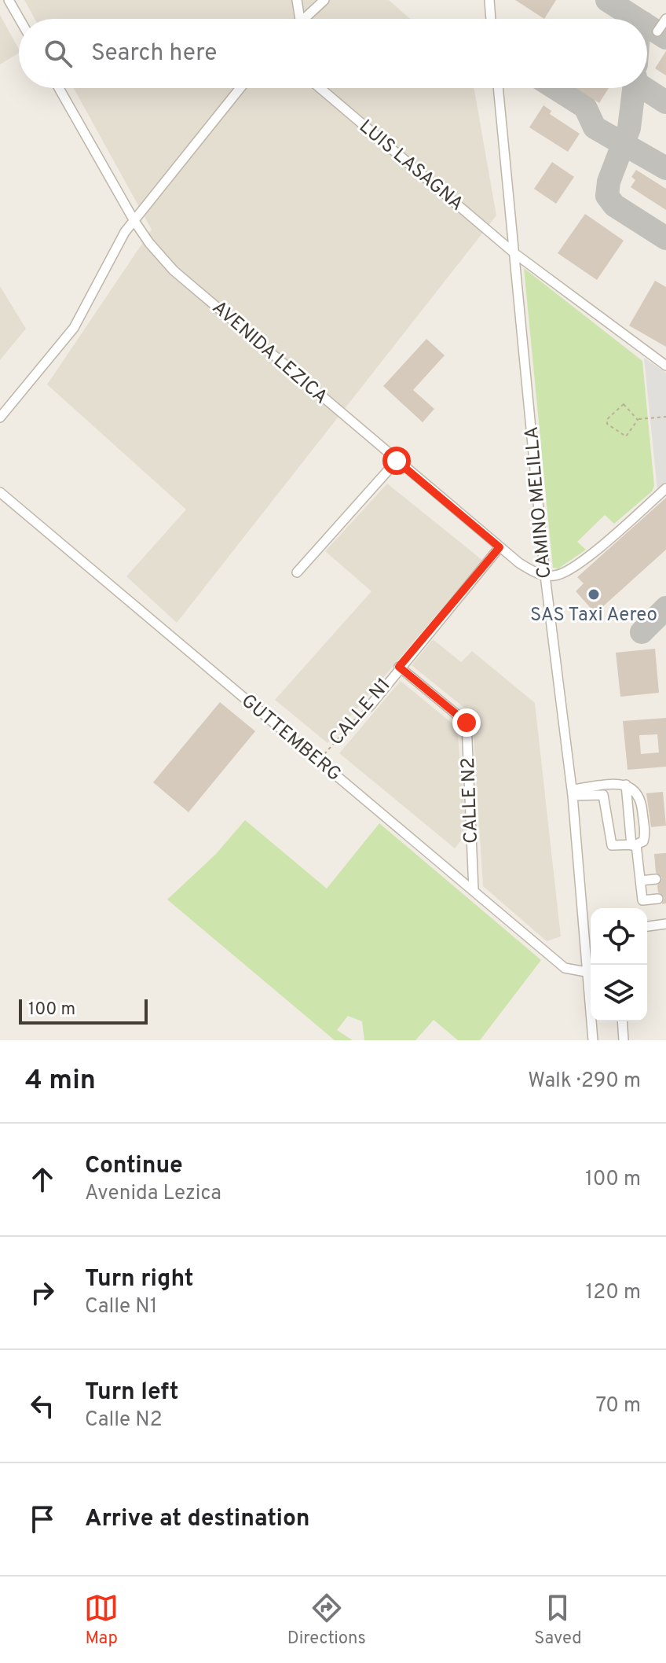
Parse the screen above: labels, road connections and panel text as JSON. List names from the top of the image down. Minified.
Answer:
{"streets":{"street":["LUIS LASAGNA","AVENIDA LEZICA","CAMINO MELILLA","CALLE N1","GUTTEMBERG","CALLE N2"]},"crossings":[["LUIS LASAGNA","CAMINO MELILLA"],["AVENIDA LEZICA","CAMINO MELILLA"],["AVENIDA LEZICA","CALLE N1"],["CAMINO MELILLA","GUTTEMBERG"],["CALLE N1","GUTTEMBERG"],["CALLE N1","CALLE N2"],["GUTTEMBERG","CALLE N2"]],"places":["SAS Taxi Aereo"],"scale_bar":"100 m","page":{"search":"Search here","scale":"100 m","heading":["4 min","Walk · 290 m"],"list":[["Continue","Avenida Lezica","100 m"],["Turn right","Calle N1","120 m"],["Turn left","Calle N2","70 m"],"Arrive at destination"],"nav":["Map","Directions","Saved"]}}
